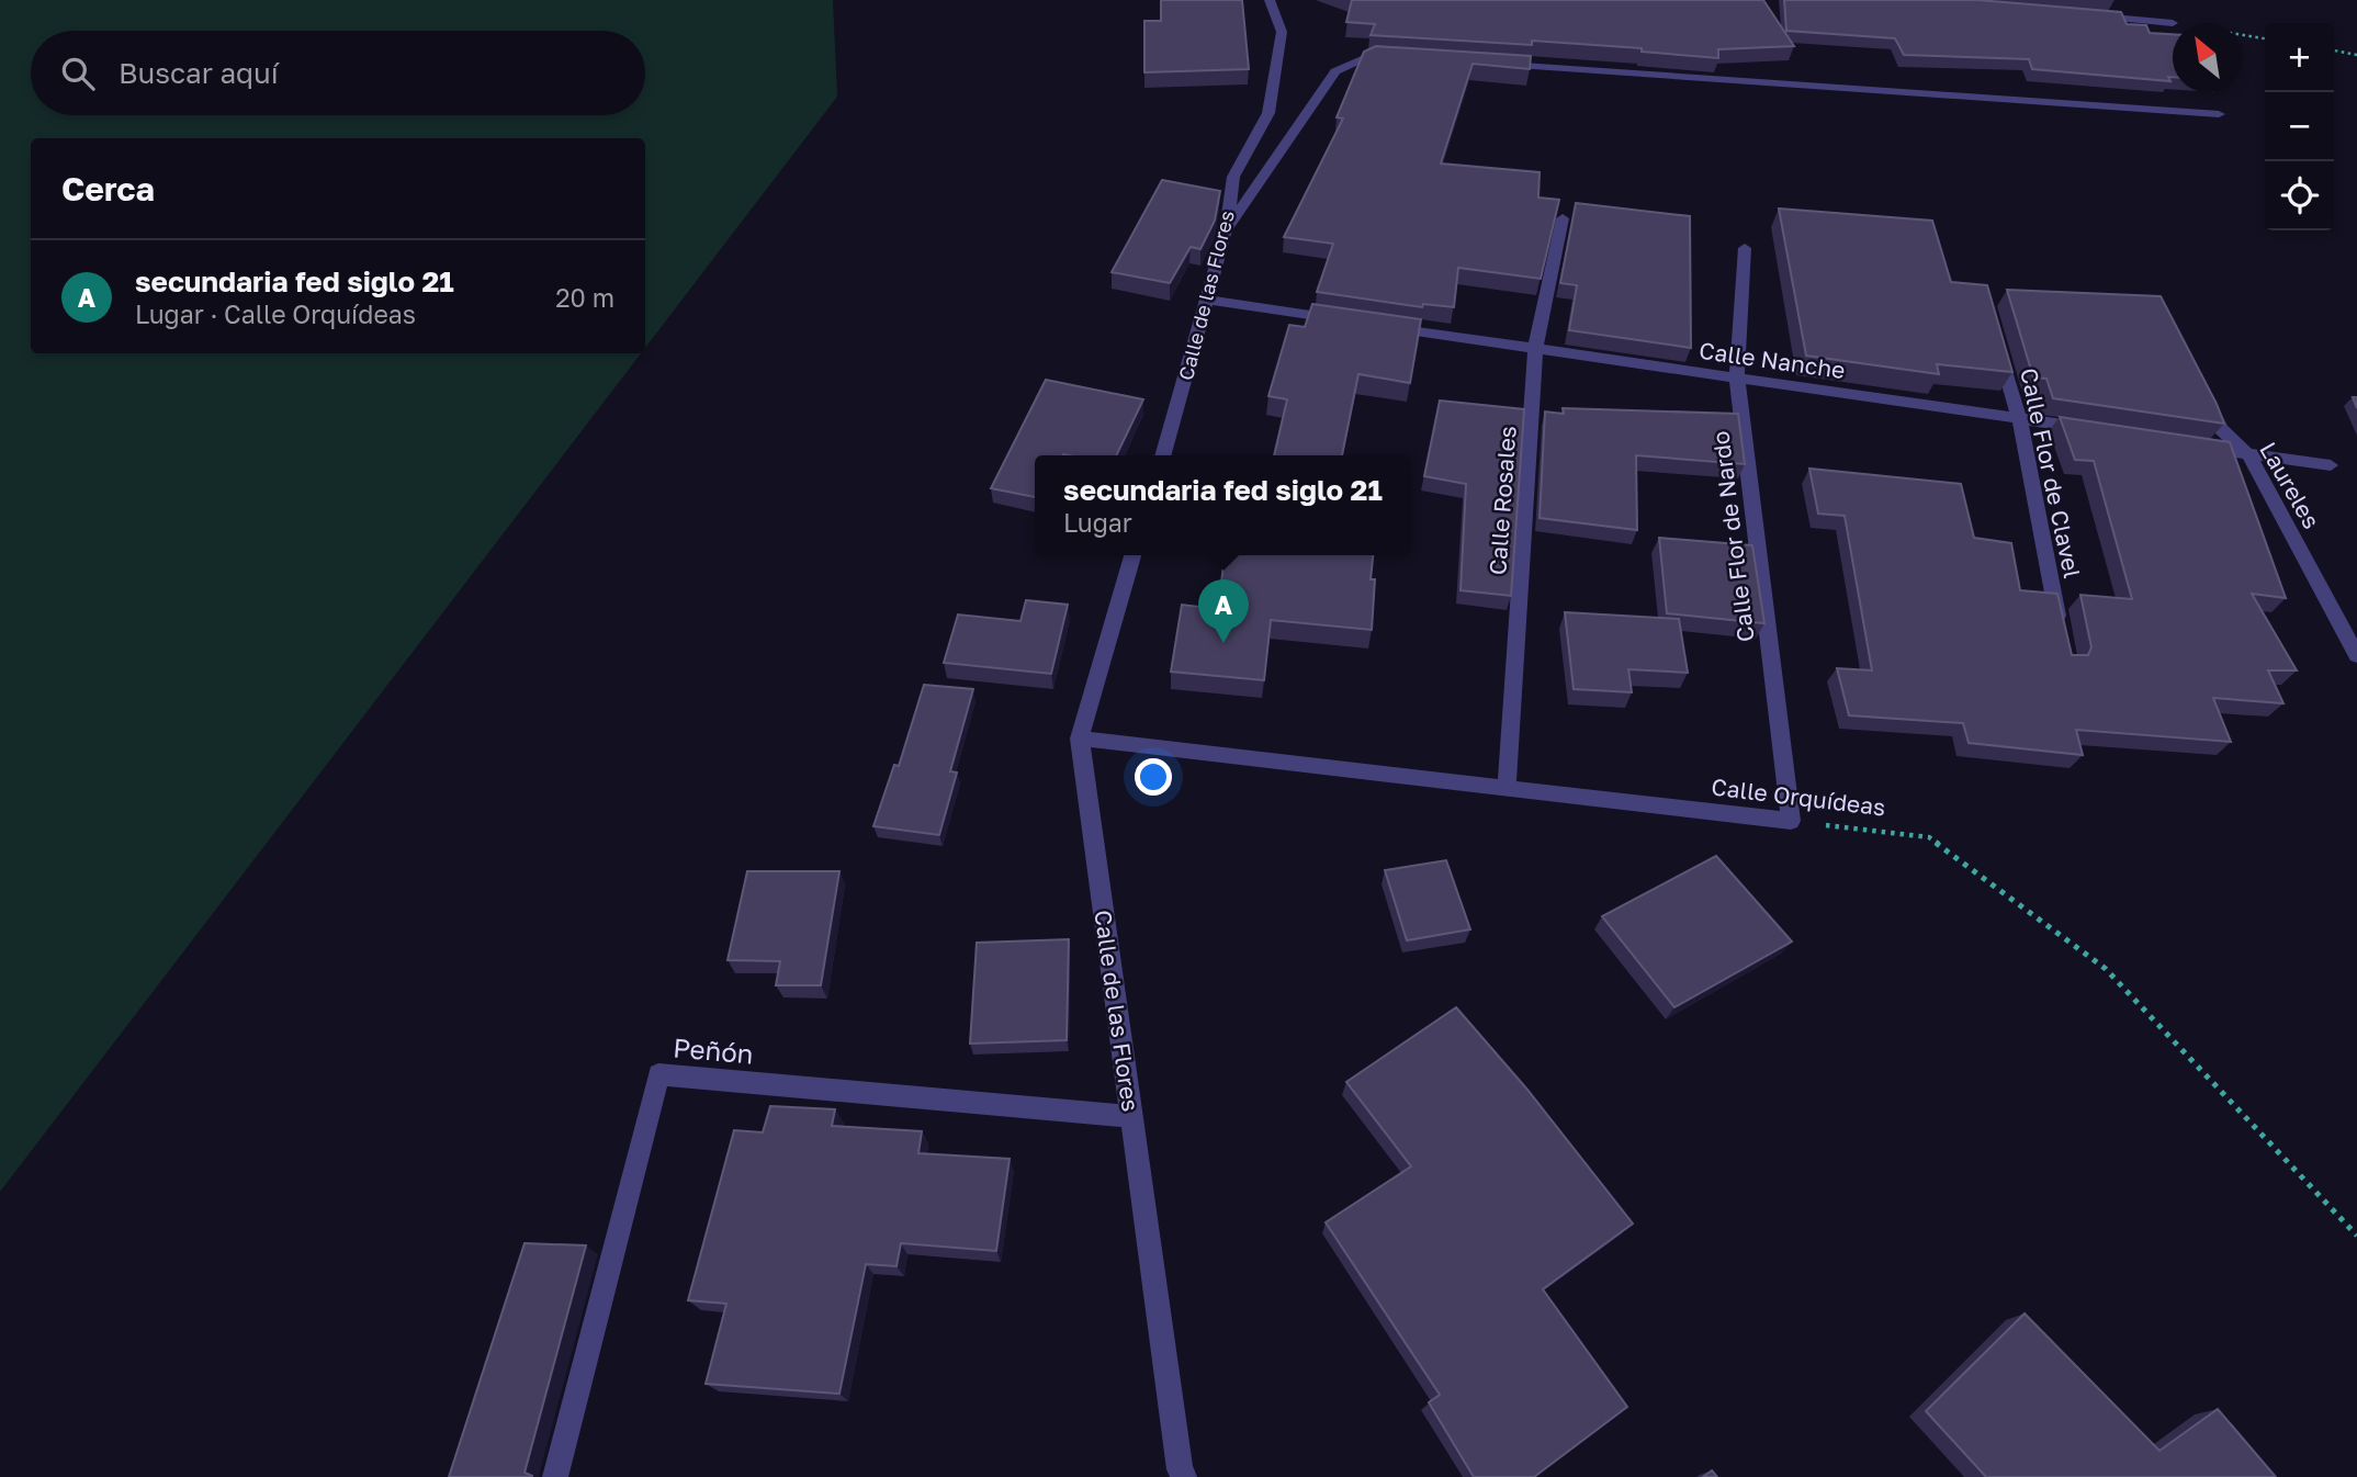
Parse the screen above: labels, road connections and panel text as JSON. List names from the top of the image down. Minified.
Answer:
{"streets":{"street":["Calle de las Flores","Calle Nanche","Calle Flor de Clavel","Laureles","Calle Rosales","Calle Flor de Nardo","Calle Orquídeas","Peñón"]},"crossings":[["Calle de las Flores","Calle Orquídeas"],["Calle de las Flores","Peñón"],["Calle Nanche","Calle Flor de Clavel"],["Calle Nanche","Calle Rosales"],["Calle Nanche","Calle Flor de Nardo"],["Calle Rosales","Calle Orquídeas"],["Calle Flor de Nardo","Calle Orquídeas"]],"north":"top left","page":{"map_buttons":["+","−"],"search":"Buscar aquí","heading":"Cerca","list":[{"mark":"A","name":"secundaria fed siglo 21","note":"Lugar · Calle Orquídeas","value":"20 m"}],"popup":["secundaria fed siglo 21","Lugar"],"pins":"A"}}
